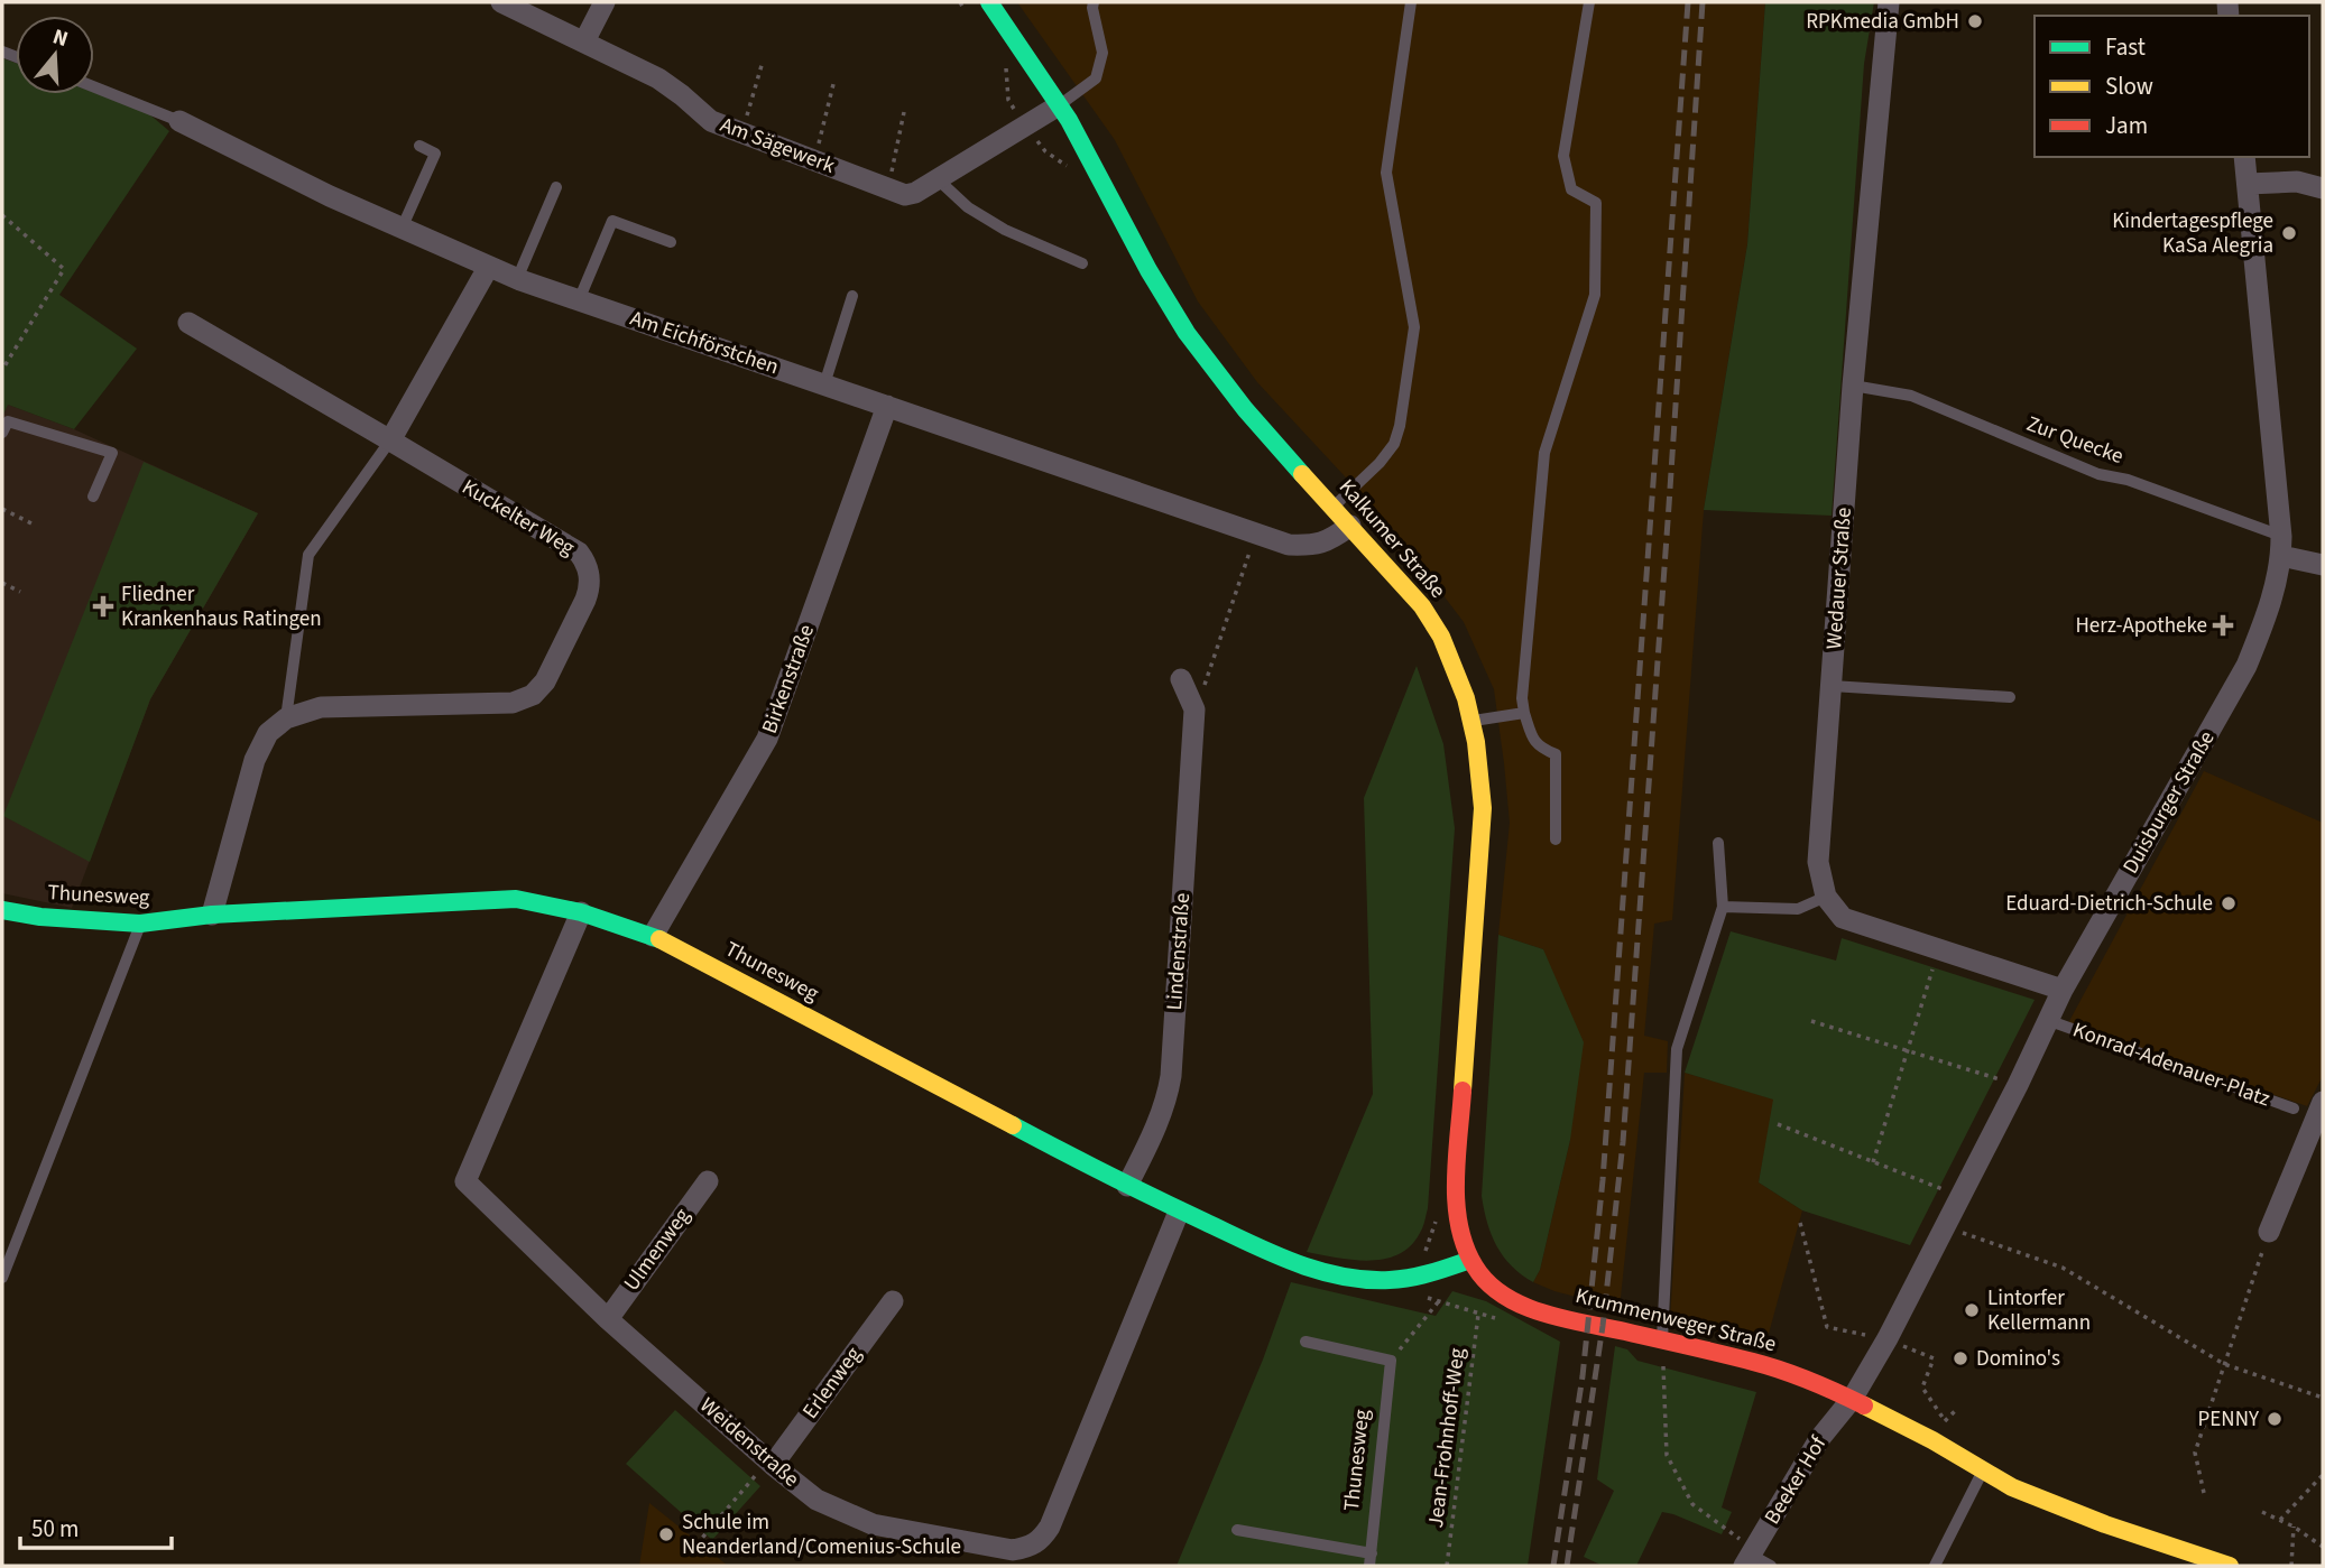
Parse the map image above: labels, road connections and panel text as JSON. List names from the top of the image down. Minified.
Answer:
{"streets":{"main road":["Kalkumer Straße","Thunesweg","Krummenweger Straße"],"street":["Am Sägewerk","Am Eichförstchen","Kuckelter Weg","Wedauer Straße","Birkenstraße","Duisburger Straße","Lindenstraße","Ulmenweg","Erlenweg","Weidenstraße","Beeker Hof"],"lane":["Zur Quecke","Konrad-Adenauer-Platz"],"path":["Jean-Frohnhoff-Weg"]},"crossings":[["Am Sägewerk","Kalkumer Straße"],["Am Eichförstchen","Kalkumer Straße"],["Am Eichförstchen","Birkenstraße"],["Zur Quecke","Wedauer Straße"],["Zur Quecke","Duisburger Straße"],["Kalkumer Straße","Thunesweg"],["Kalkumer Straße","Krummenweger Straße"],["Birkenstraße","Thunesweg"],["Duisburger Straße","Konrad-Adenauer-Platz"],["Duisburger Straße","Krummenweger Straße"],["Duisburger Straße","Beeker Hof"],["Thunesweg","Lindenstraße"],["Thunesweg","Jean-Frohnhoff-Weg"],["Thunesweg","Weidenstraße"],["Ulmenweg","Weidenstraße"],["Krummenweger Straße","Beeker Hof"],["Erlenweg","Weidenstraße"]],"places":{"other":["RPKmedia GmbH","Kindertagespflege KaSa Alegria","Eduard-Dietrich-Schule","Lintorfer Kellermann","Domino's","PENNY","Schule im Neanderland/Comenius-Schule"],"health":["Fliedner Krankenhaus Ratingen","Herz-Apotheke"]},"legend":["Fast","Slow","Jam"],"scale_bar":"50 m","north":"top"}
